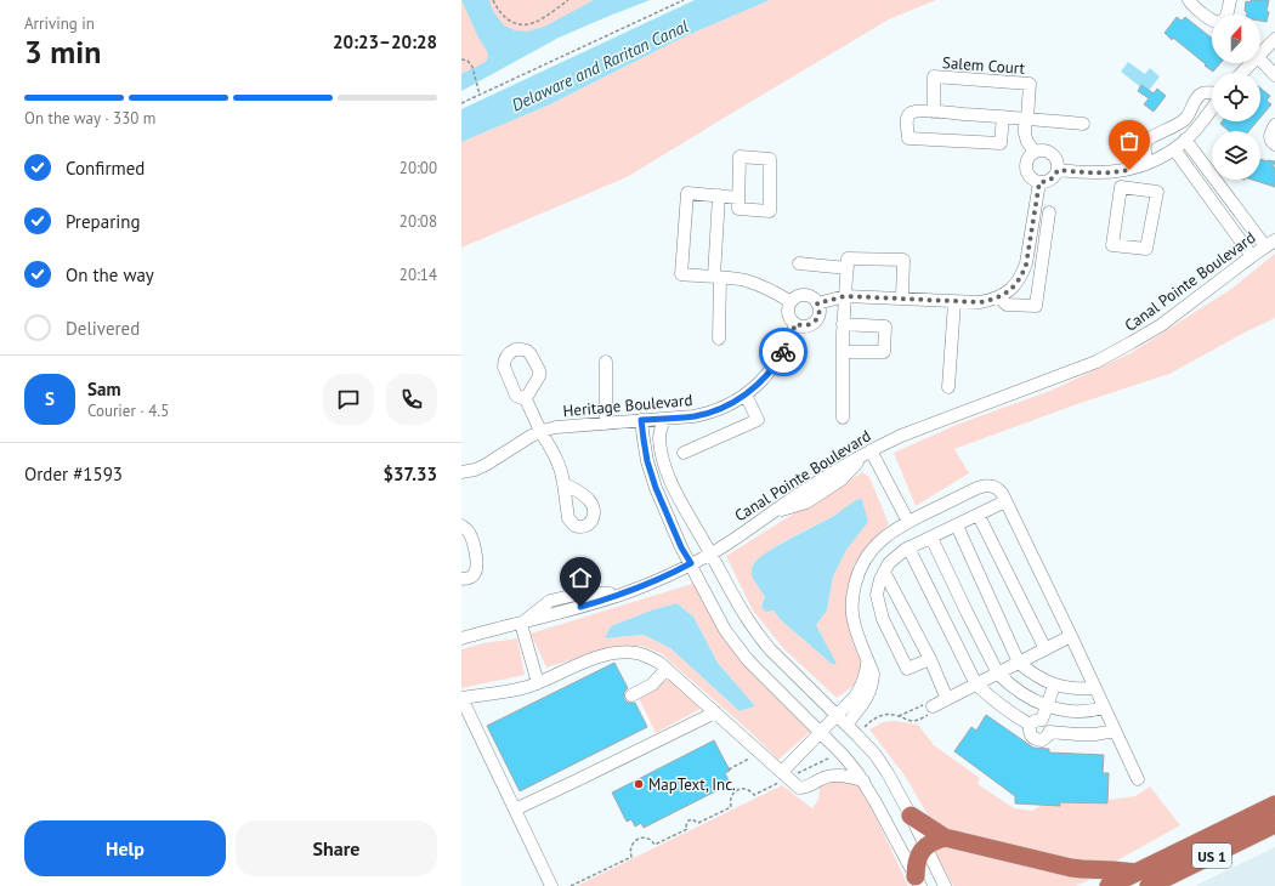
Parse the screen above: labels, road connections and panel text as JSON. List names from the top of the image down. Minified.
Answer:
{"streets":{"highway":["US 1"],"street":["Salem Court","Canal Pointe Boulevard","Heritage Boulevard"]},"water":["Delaware and Raritan Canal"],"places":["MapText, Inc."],"north":"top","page":{"heading":["3 min","Arriving in","20:23–20:28"],"panel":["Sam","Courier · 4.5","Order #1593","$37.33"],"bar":"On the way · 330 m","list":[["Confirmed","20:00"],["Preparing","20:08"],["On the way","20:14"],"Delivered"],"round":"S","buttons":["Help","Share"]}}
